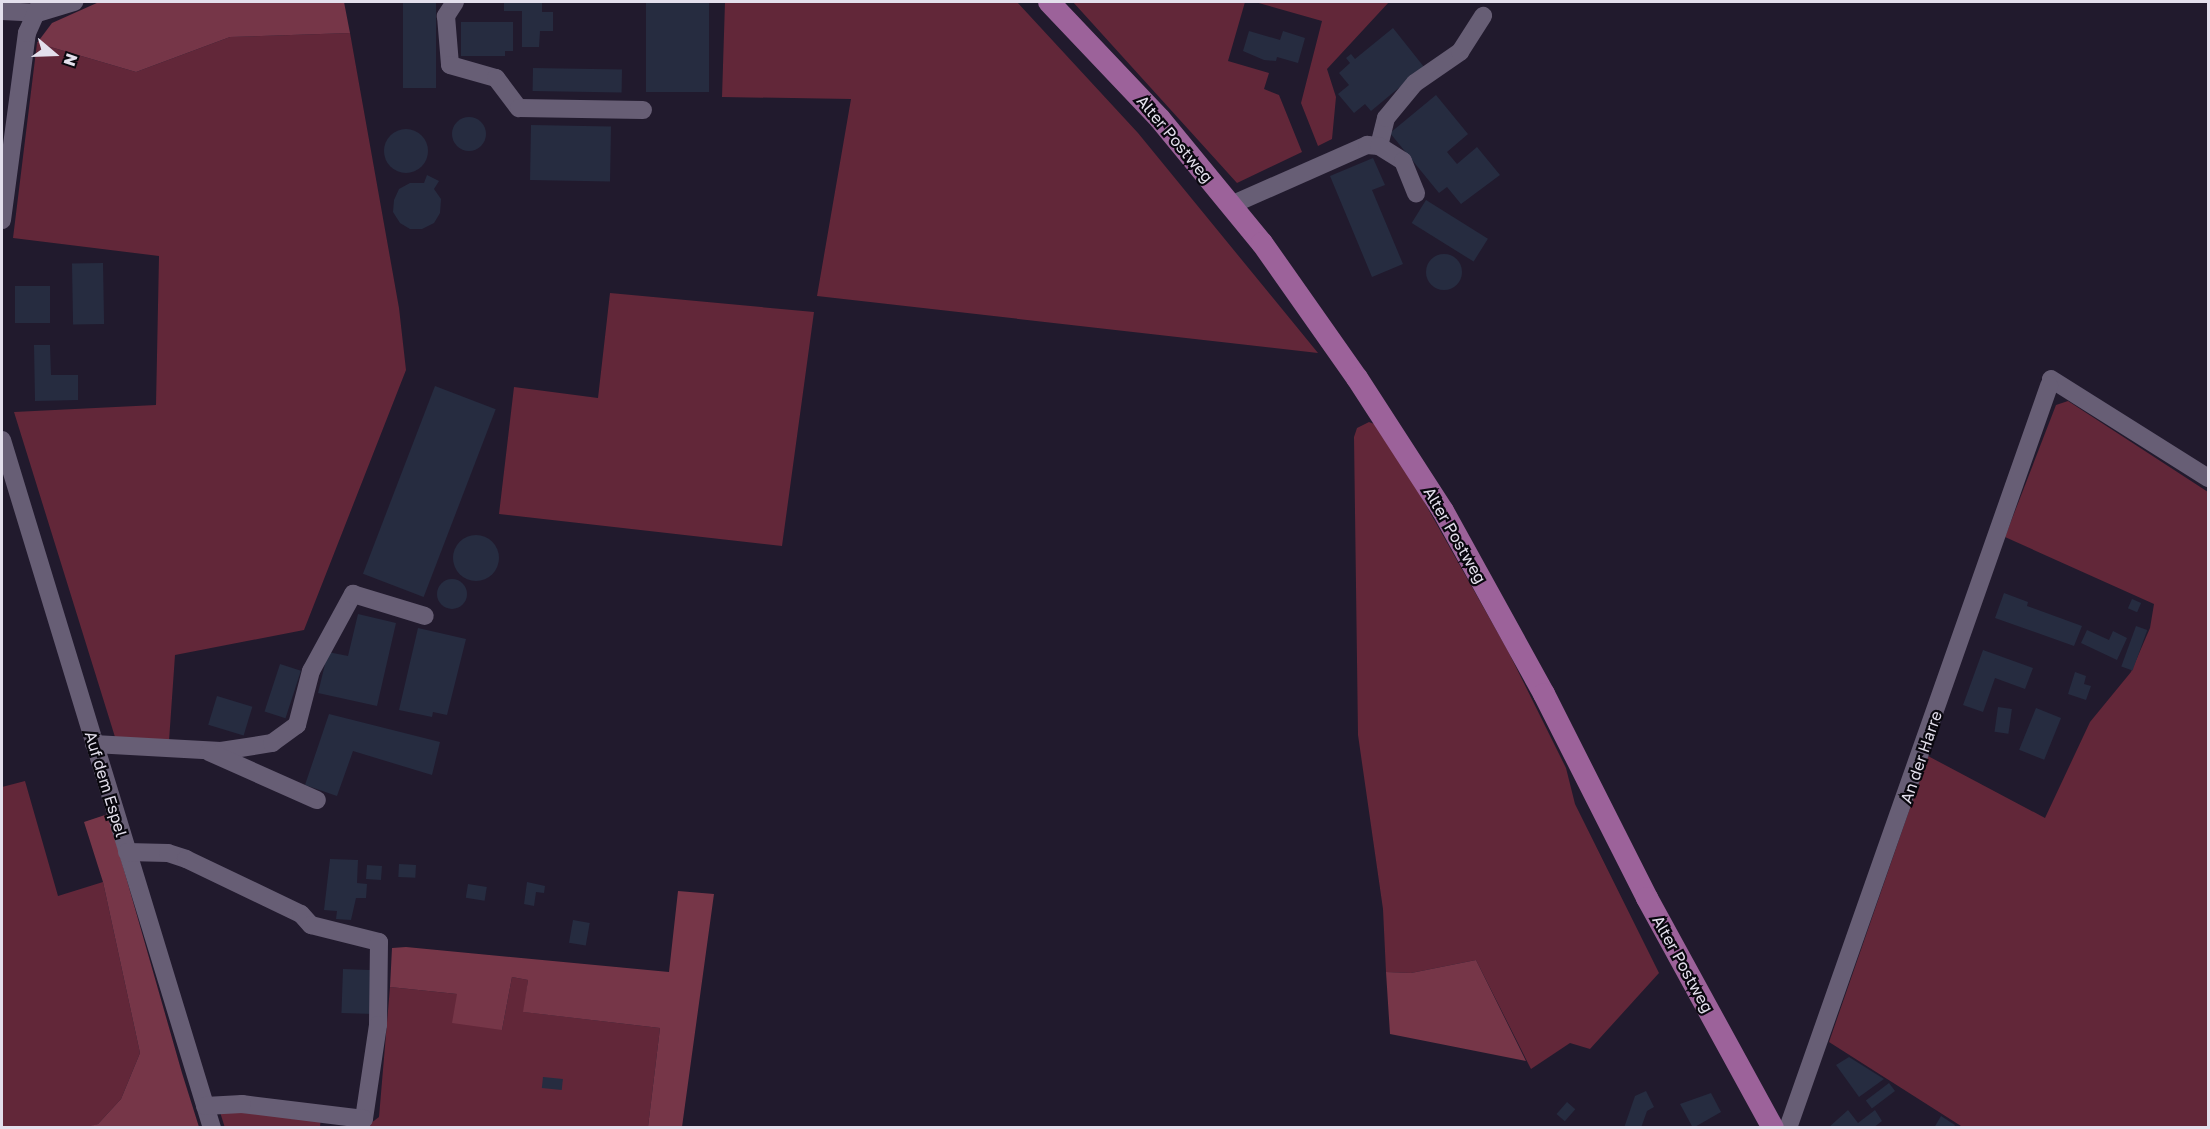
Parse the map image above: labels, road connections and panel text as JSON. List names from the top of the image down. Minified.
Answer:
{"streets":{"main road":["Alter Postweg"],"street":["An der Harre","Auf dem Espel"]},"north":"right"}
